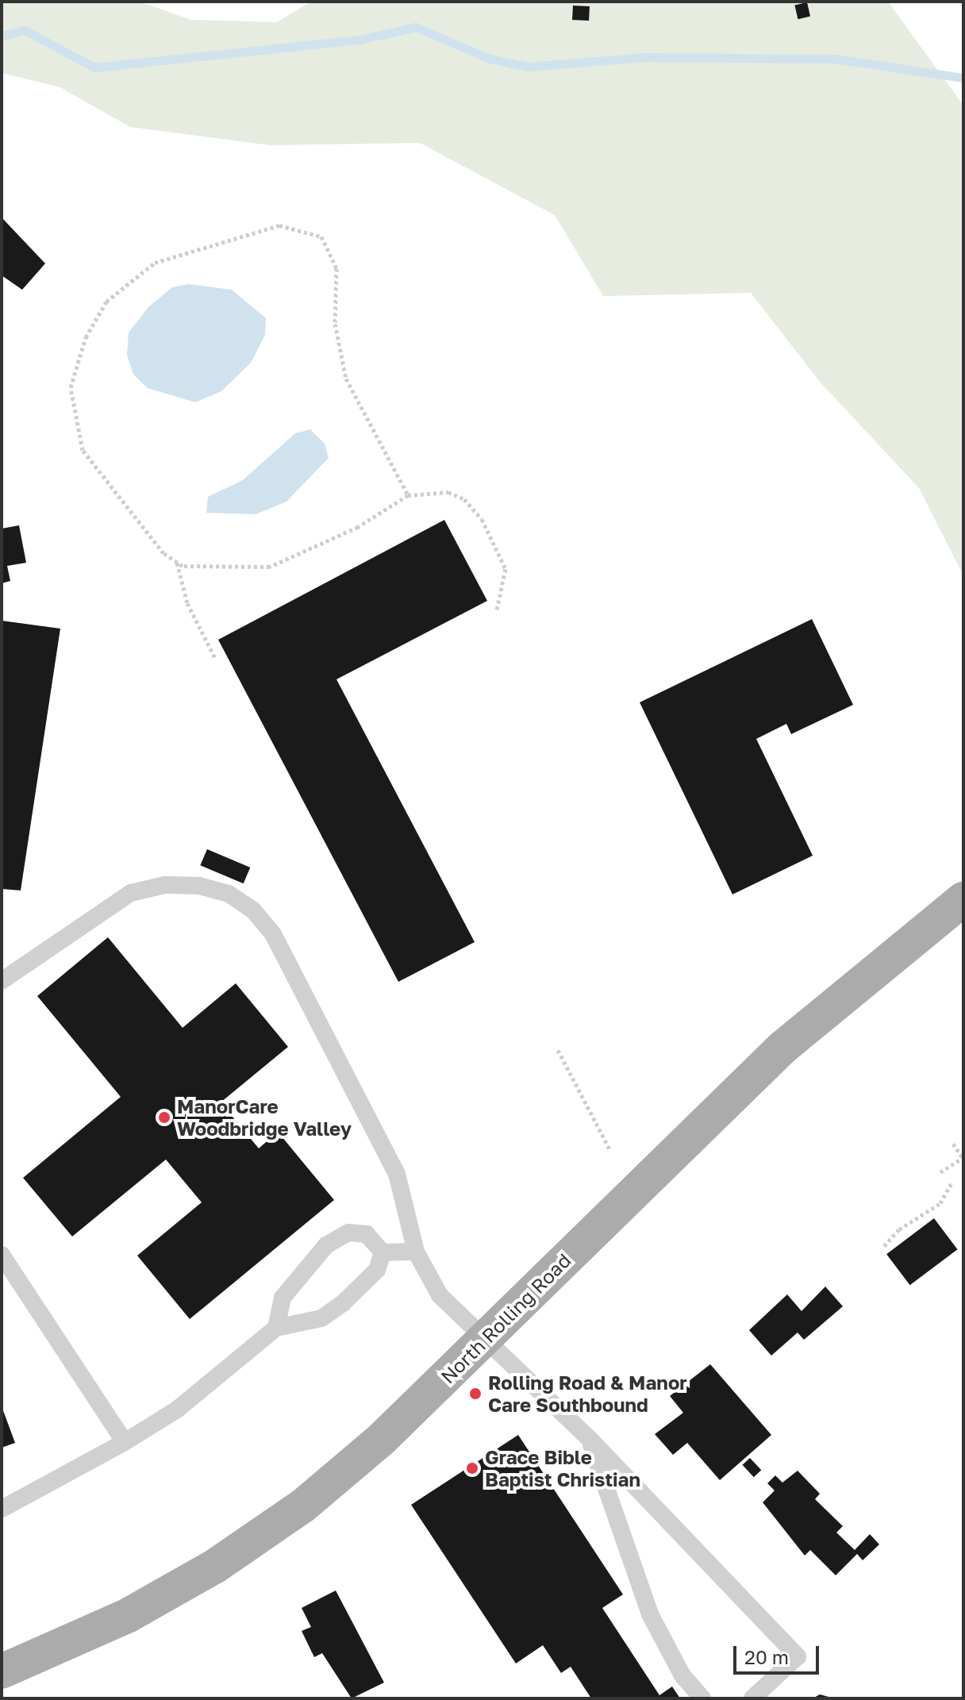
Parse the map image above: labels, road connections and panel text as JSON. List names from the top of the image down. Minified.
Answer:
{"streets":{"main road":["North Rolling Road"]},"places":["ManorCare Woodbridge Valley","Rolling Road & Manor Care Southbound","Grace Bible Baptist Christian"],"scale_bar":"20 m"}
